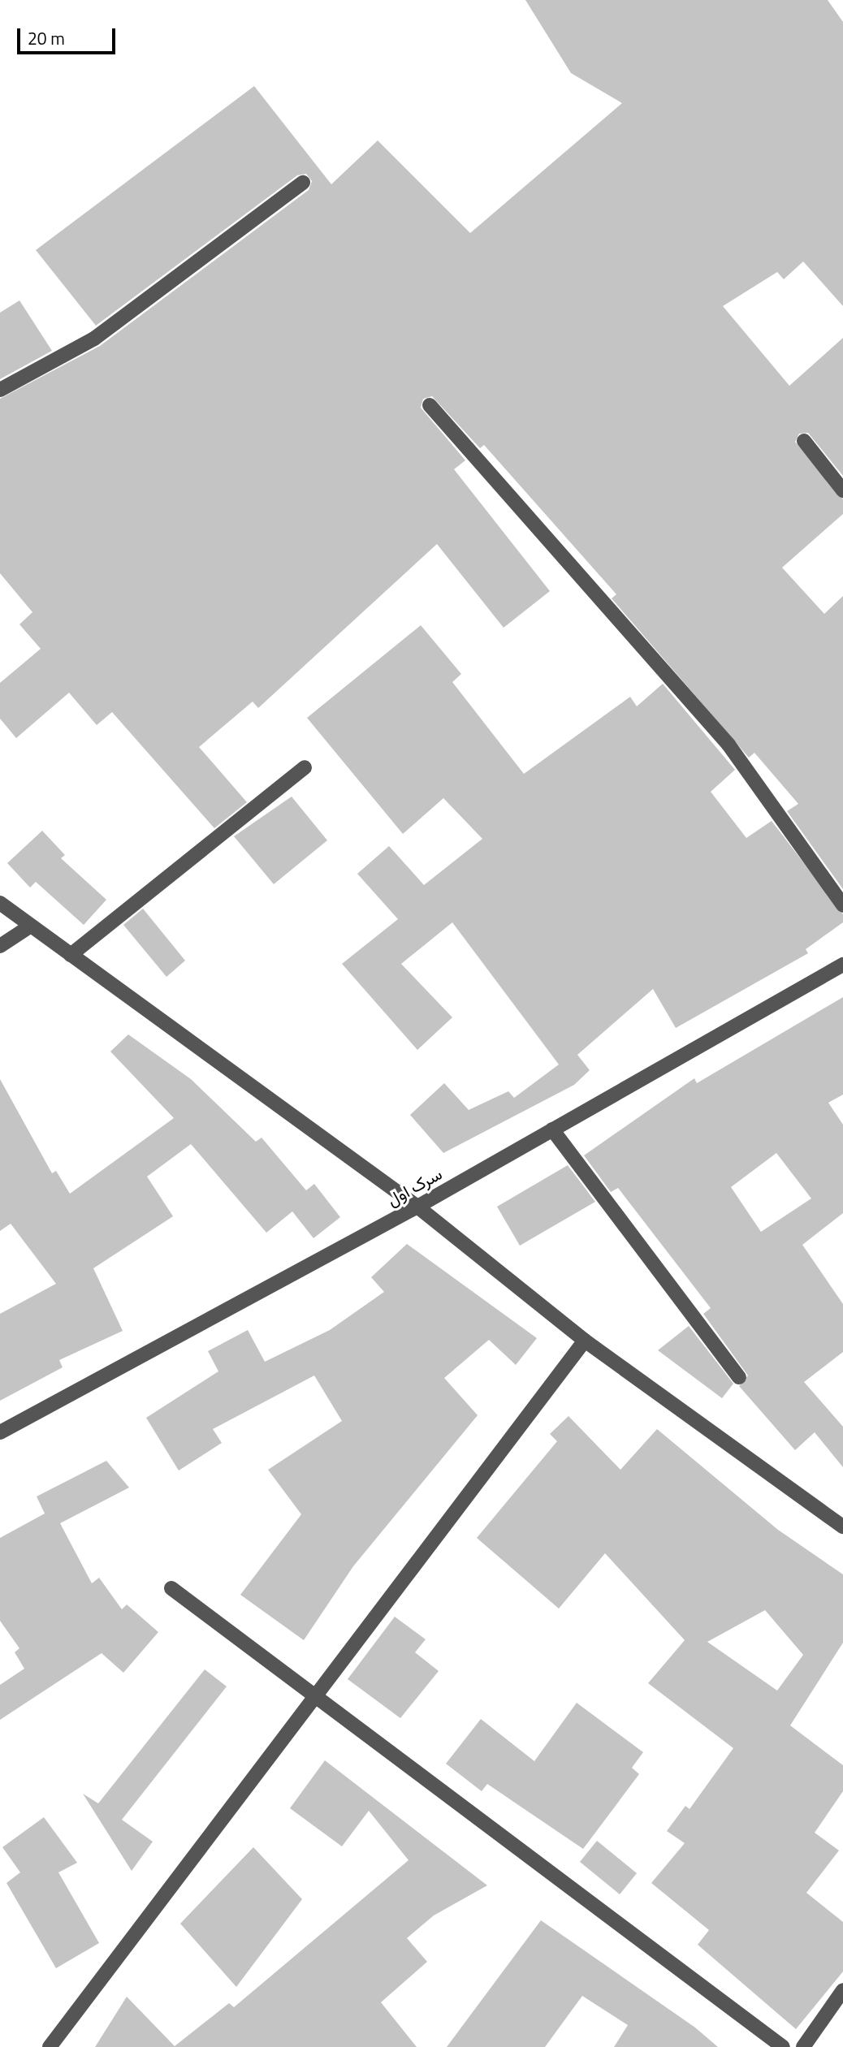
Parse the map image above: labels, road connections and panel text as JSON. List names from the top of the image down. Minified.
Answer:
{"streets":{"street":["سرک اول"]},"scale_bar":"20 m"}
